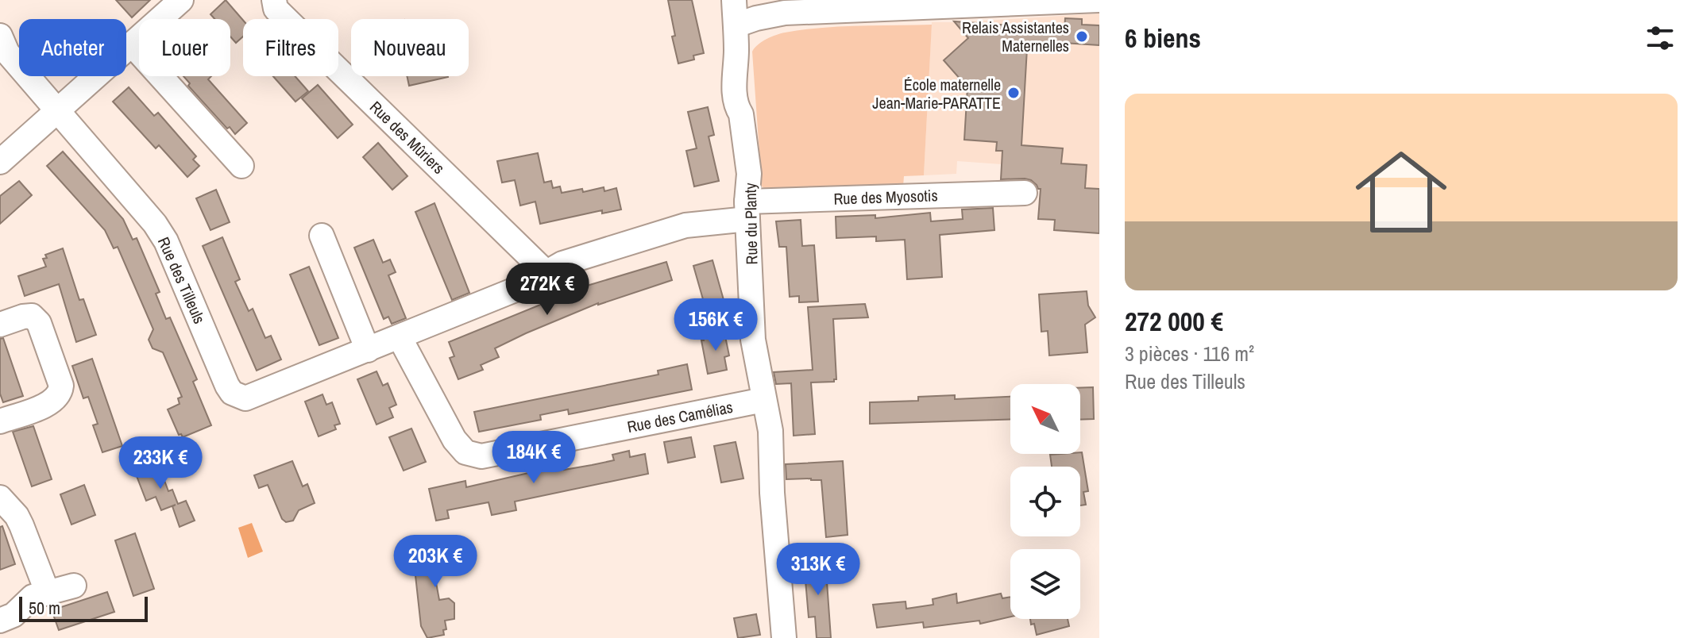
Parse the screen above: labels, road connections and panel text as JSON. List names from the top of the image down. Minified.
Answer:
{"streets":{"street":["Rue des Mûriers","Rue des Myosotis","Rue du Planty","Rue des Tilleuls","Rue des Camélias"]},"crossings":[["Rue des Mûriers","Rue des Tilleuls"],["Rue des Myosotis","Rue du Planty"],["Rue des Myosotis","Rue des Tilleuls"],["Rue du Planty","Rue des Tilleuls"],["Rue du Planty","Rue des Camélias"],["Rue des Tilleuls","Rue des Camélias"]],"places":["Relais Assistantes Maternelles","École maternelle Jean-Marie-PARATTE"],"scale_bar":"50 m","north":"top left","page":{"heading":"6 biens","chip":["Acheter","Louer","Filtres","Nouveau"],"list":[{"name":"272 000 €","note":"3 pièces · 116 m² · Rue des Tilleuls"}],"price":["272K €","156K €","184K €","233K €","203K €","313K €"],"scale":"50 m"}}
